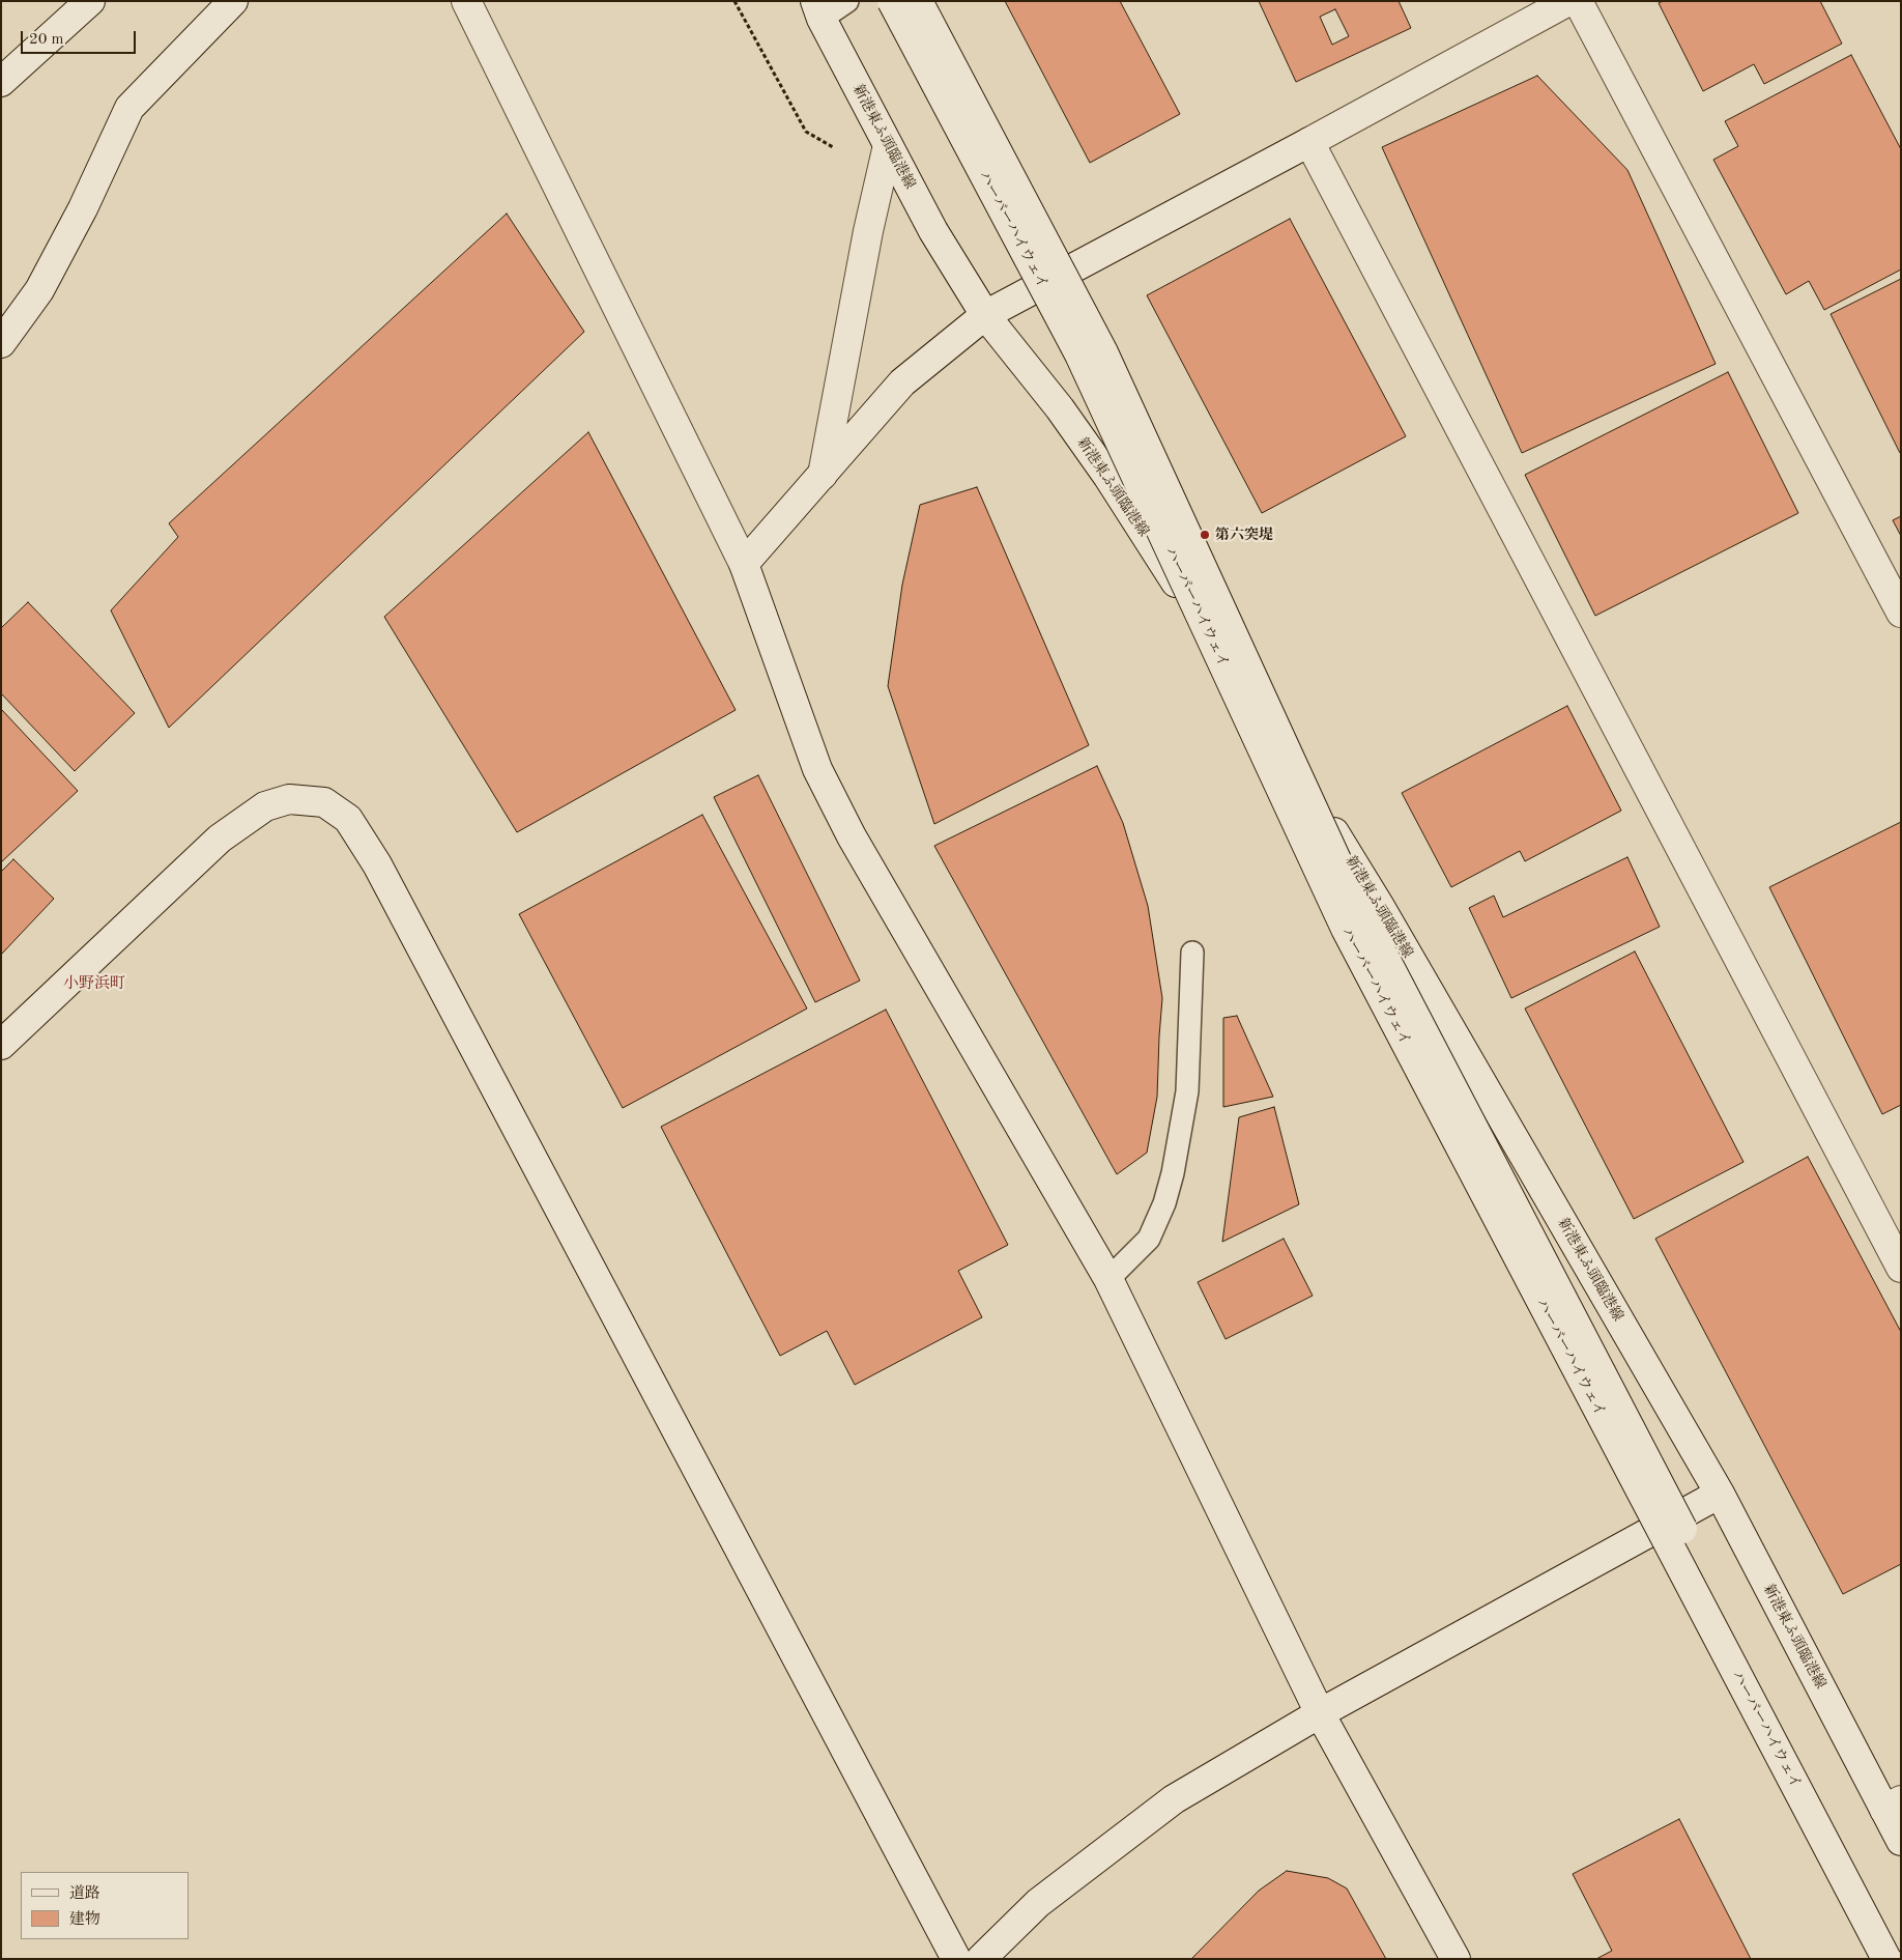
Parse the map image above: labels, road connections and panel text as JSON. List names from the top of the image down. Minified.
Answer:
{"streets":{"street":["新港東ふ頭臨港線","ハーバーハイウェイ"]},"districts":["小野浜町"],"places":["第六突堤"],"legend":["道路","建物"],"scale_bar":"20 m"}
